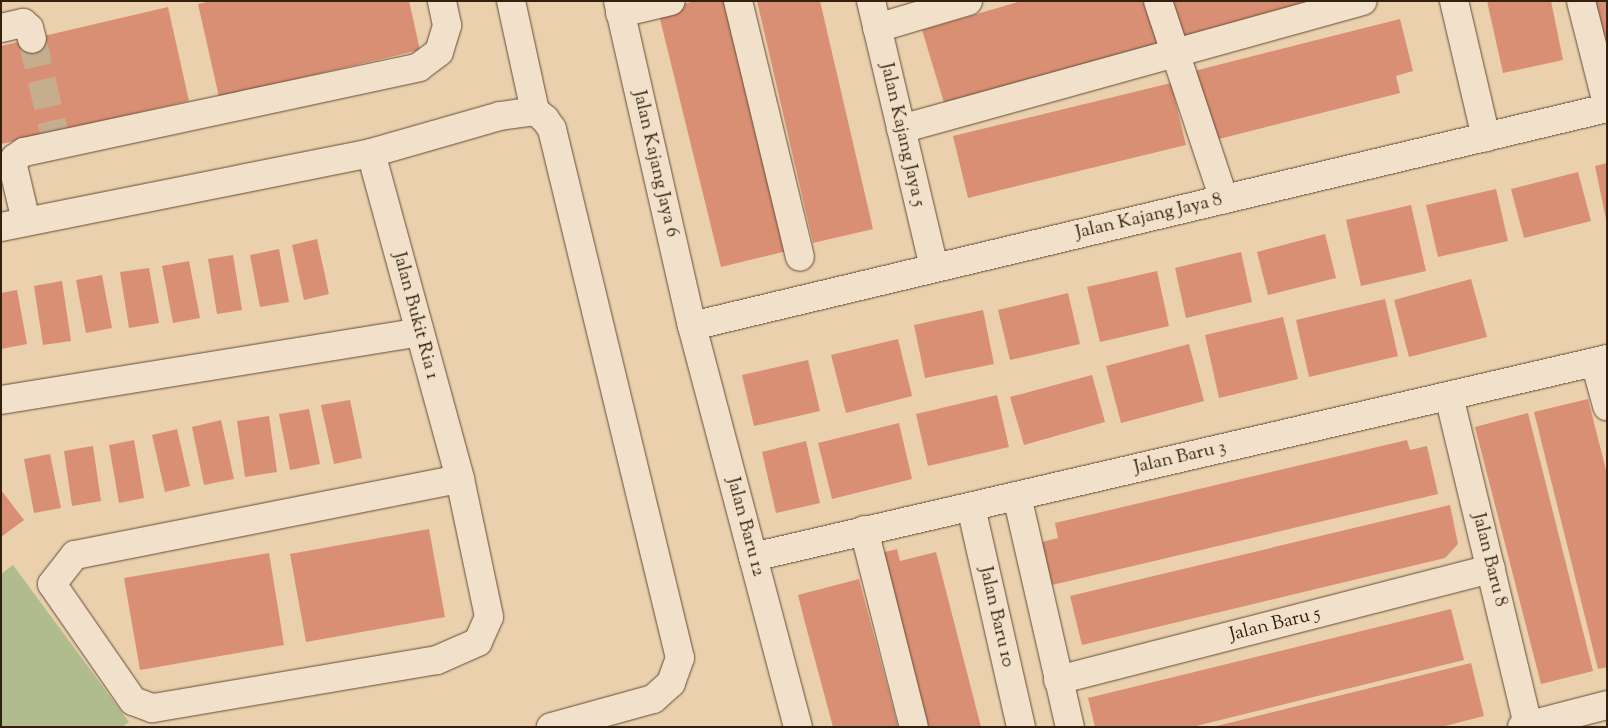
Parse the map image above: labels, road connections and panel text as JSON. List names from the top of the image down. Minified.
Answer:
{"streets":{"street":["Jalan Kajang Jaya 5","Jalan Kajang Jaya 6","Jalan Kajang Jaya 8","Jalan Bukit Ria 1","Jalan Baru 3","Jalan Baru 12","Jalan Baru 8","Jalan Baru 10","Jalan Baru 5"]},"crossings":[["Jalan Kajang Jaya 5","Jalan Kajang Jaya 8"],["Jalan Kajang Jaya 6","Jalan Kajang Jaya 8"],["Jalan Kajang Jaya 6","Jalan Baru 12"],["Jalan Kajang Jaya 8","Jalan Baru 12"],["Jalan Baru 3","Jalan Baru 12"],["Jalan Baru 3","Jalan Baru 8"],["Jalan Baru 3","Jalan Baru 10"],["Jalan Baru 8","Jalan Baru 5"]]}
